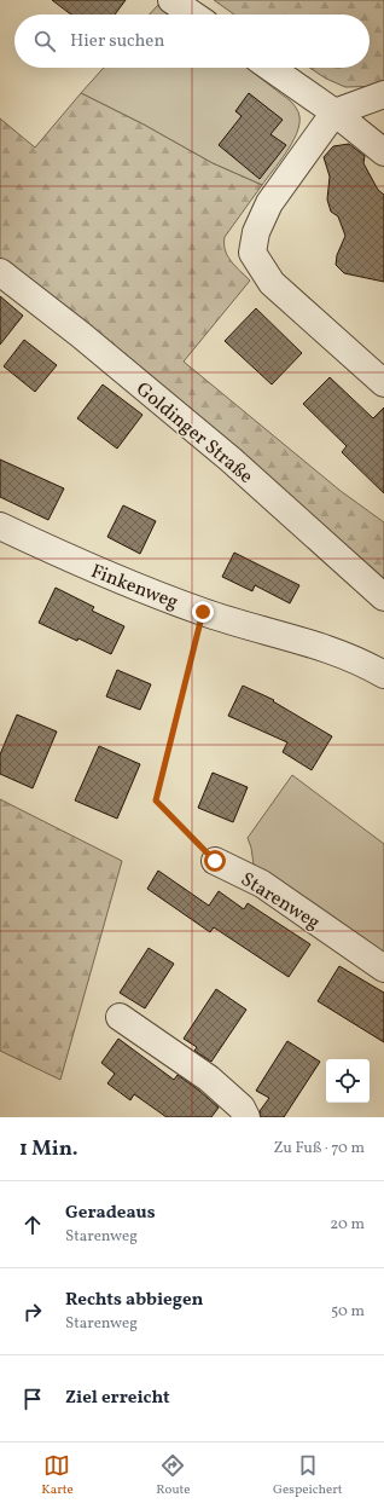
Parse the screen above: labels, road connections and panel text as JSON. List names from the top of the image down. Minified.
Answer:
{"streets":{"street":["Goldinger Straße","Finkenweg","Starenweg"]},"page":{"search":"Hier suchen","heading":["1 Min.","Zu Fuß · 70 m"],"list":[["Geradeaus","Starenweg","20 m"],["Rechts abbiegen","Starenweg","50 m"],"Ziel erreicht"],"nav":["Karte","Route","Gespeichert"]}}
